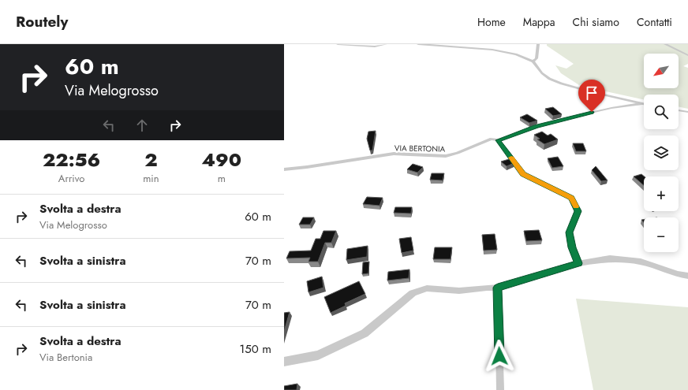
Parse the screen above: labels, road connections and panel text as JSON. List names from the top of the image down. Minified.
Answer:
{"streets":{"street":["VIA BERTONIA"]},"north":"bottom left","page":{"header":"Routely","nav":["Home","Mappa","Chi siamo","Contatti"],"turn":["60 m","Via Melogrosso"],"map_buttons":["+","−"],"eta":["22:56","Arrivo","2","min","490","m"],"list":[{"name":"Svolta a destra","note":"Via Melogrosso","value":"60 m"},{"name":"Svolta a sinistra","value":"70 m"},{"name":"Svolta a sinistra","value":"70 m"},{"name":"Svolta a destra","note":"Via Bertonia","value":"150 m"}]}}
